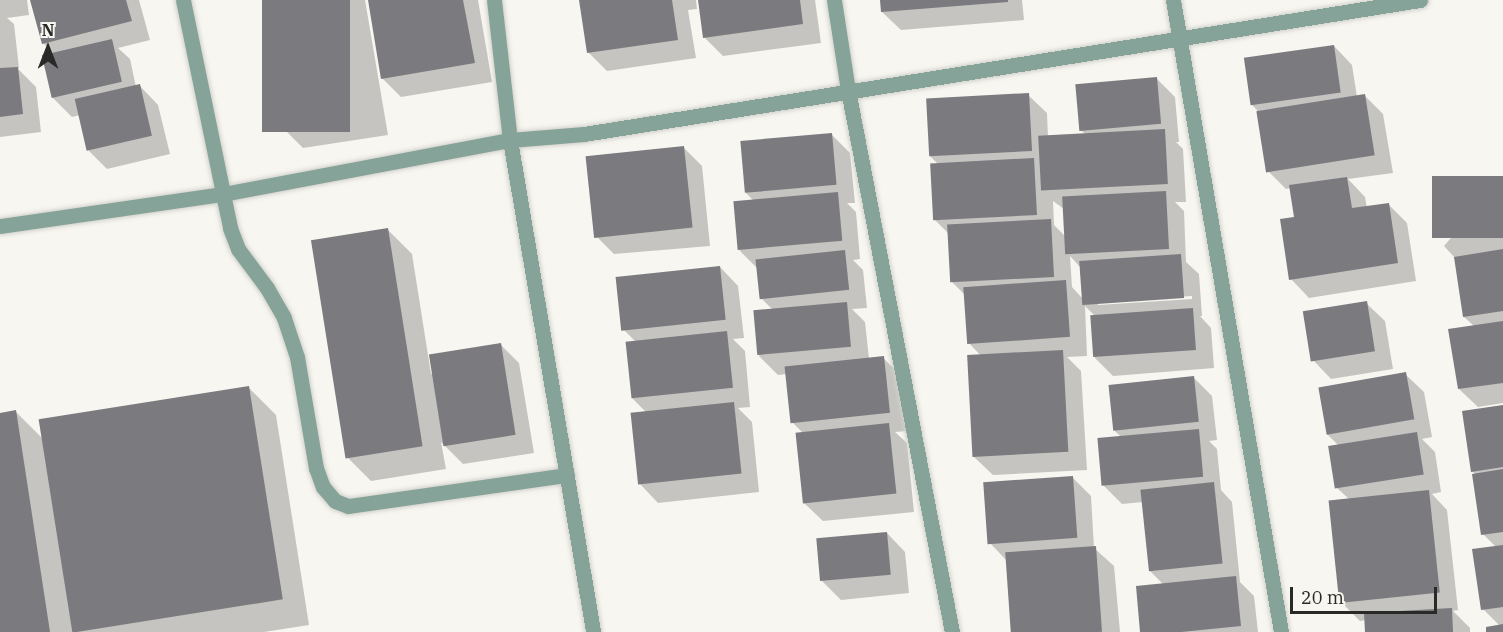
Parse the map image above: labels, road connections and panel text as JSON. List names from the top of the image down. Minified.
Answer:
{"scale_bar":"20 m","north":"top"}
